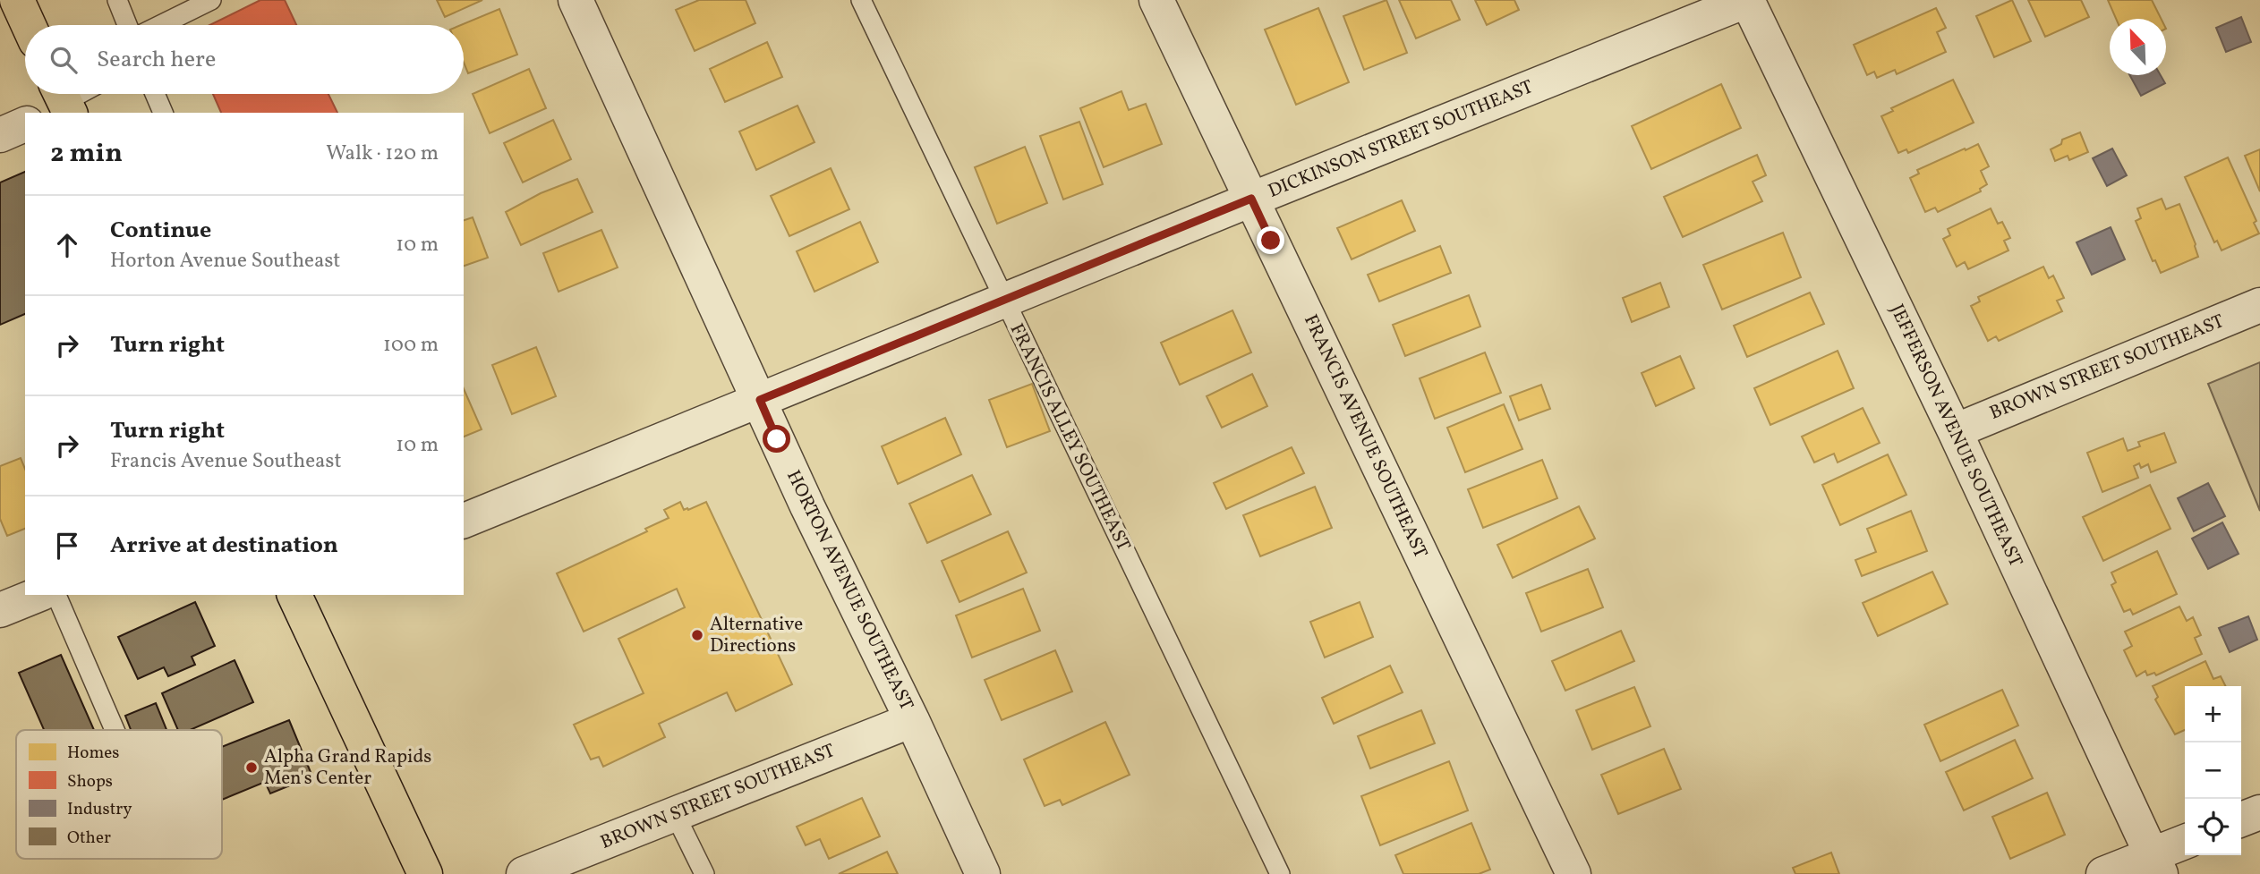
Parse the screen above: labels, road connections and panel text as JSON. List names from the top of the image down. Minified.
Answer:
{"streets":{"street":["DICKINSON STREET SOUTHEAST","BROWN STREET SOUTHEAST","JEFFERSON AVENUE SOUTHEAST","FRANCIS AVENUE SOUTHEAST","HORTON AVENUE SOUTHEAST"],"lane":["FRANCIS ALLEY SOUTHEAST"]},"crossings":[["DICKINSON STREET SOUTHEAST","JEFFERSON AVENUE SOUTHEAST"],["DICKINSON STREET SOUTHEAST","FRANCIS AVENUE SOUTHEAST"],["DICKINSON STREET SOUTHEAST","FRANCIS ALLEY SOUTHEAST"],["DICKINSON STREET SOUTHEAST","HORTON AVENUE SOUTHEAST"],["BROWN STREET SOUTHEAST","JEFFERSON AVENUE SOUTHEAST"],["BROWN STREET SOUTHEAST","HORTON AVENUE SOUTHEAST"]],"places":["Alternative Directions","Alpha Grand Rapids Men's Center"],"legend":["Homes","Shops","Industry","Other"],"north":"top left","page":{"search":"Search here","heading":["2 min","Walk · 120 m"],"list":[["Continue","Horton Avenue Southeast","10 m"],["Turn right","100 m"],["Turn right","Francis Avenue Southeast","10 m"],"Arrive at destination"],"map_buttons":["+","−"]}}
